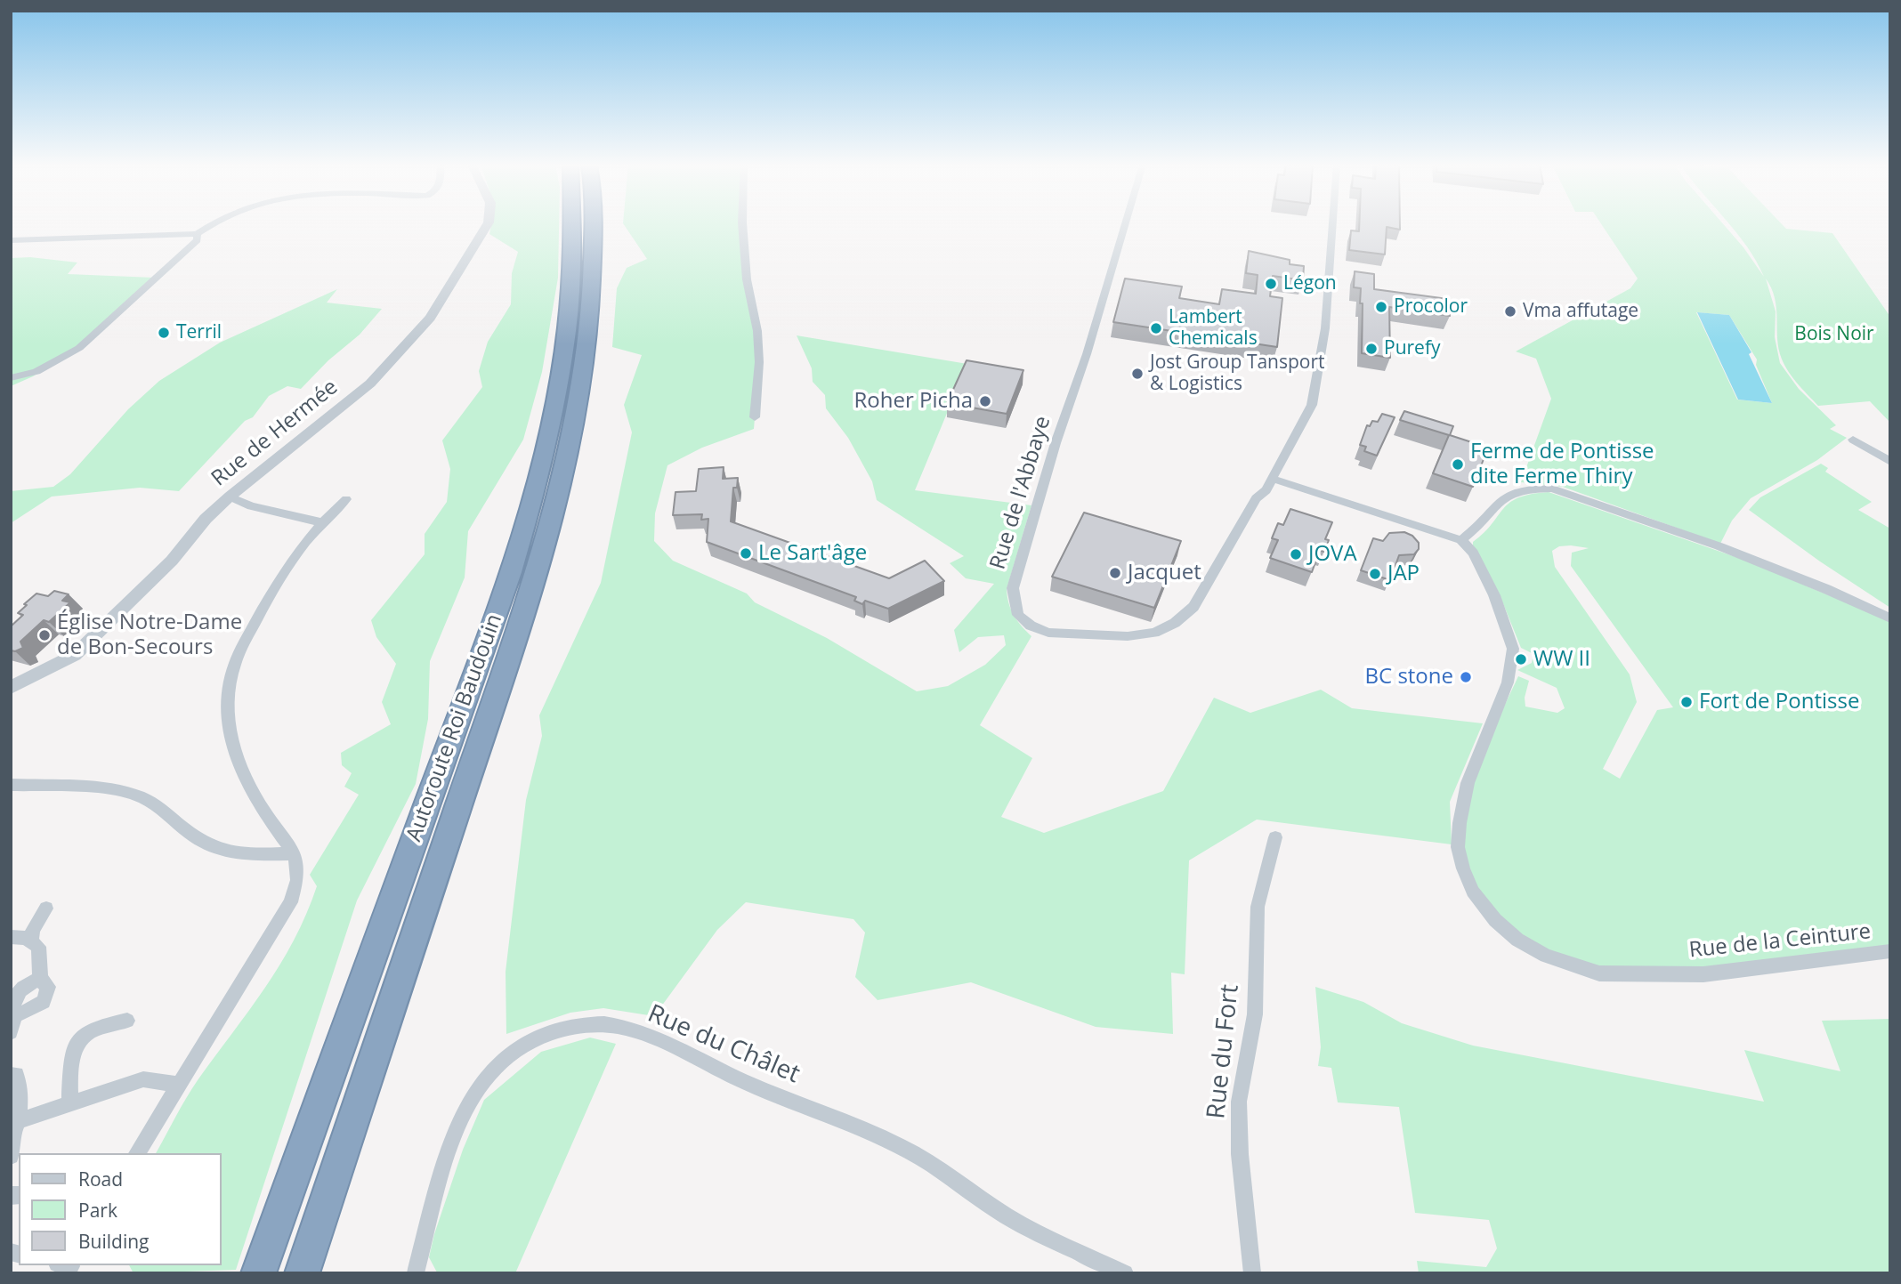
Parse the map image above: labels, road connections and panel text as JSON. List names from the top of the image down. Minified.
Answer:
{"streets":{"highway":["Autoroute Roi Baudouin"],"street":["Rue de Hermée","Rue de l'Abbaye","Rue de la Ceinture","Rue du Châlet","Rue du Fort"]},"parks":["Bois Noir"],"places":["Légon","Procolor","Vma affutage","Lambert Chemicals","Terril","Purefy","Jost Group Tansport & Logistics","Roher Picha","Ferme de Pontisse dite Ferme Thiry","Le Sart'âge","JOVA","Jacquet","JAP","Église Notre-Dame de Bon-Secours","WW II","BC stone","Fort de Pontisse"],"legend":["Road","Park","Building"]}
